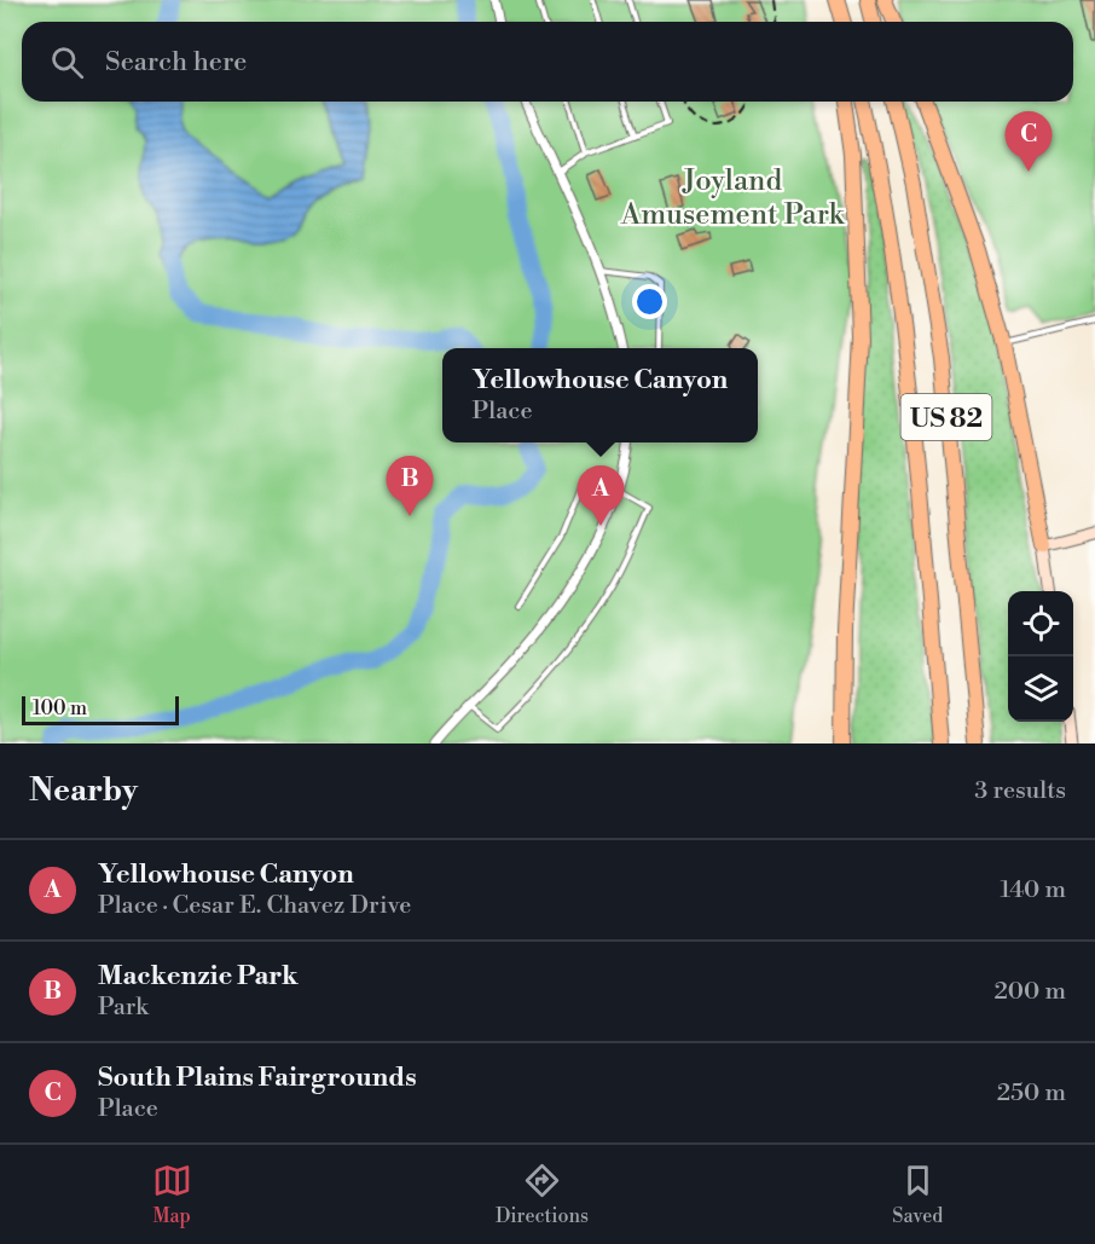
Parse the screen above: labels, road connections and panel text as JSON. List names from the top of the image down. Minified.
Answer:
{"streets":{"highway":["US 82"]},"parks":["Joyland Amusement Park"],"scale_bar":"100 m","page":{"search":"Search here","pins":["C","B","A"],"popup":["Yellowhouse Canyon","Place"],"scale":"100 m","heading":["Nearby","3 results"],"list":[{"mark":"A","name":"Yellowhouse Canyon","note":"Place · Cesar E. Chavez Drive","value":"140 m"},{"mark":"B","name":"Mackenzie Park","note":"Park","value":"200 m"},{"mark":"C","name":"South Plains Fairgrounds","note":"Place","value":"250 m"}],"nav":["Map","Directions","Saved"]}}
